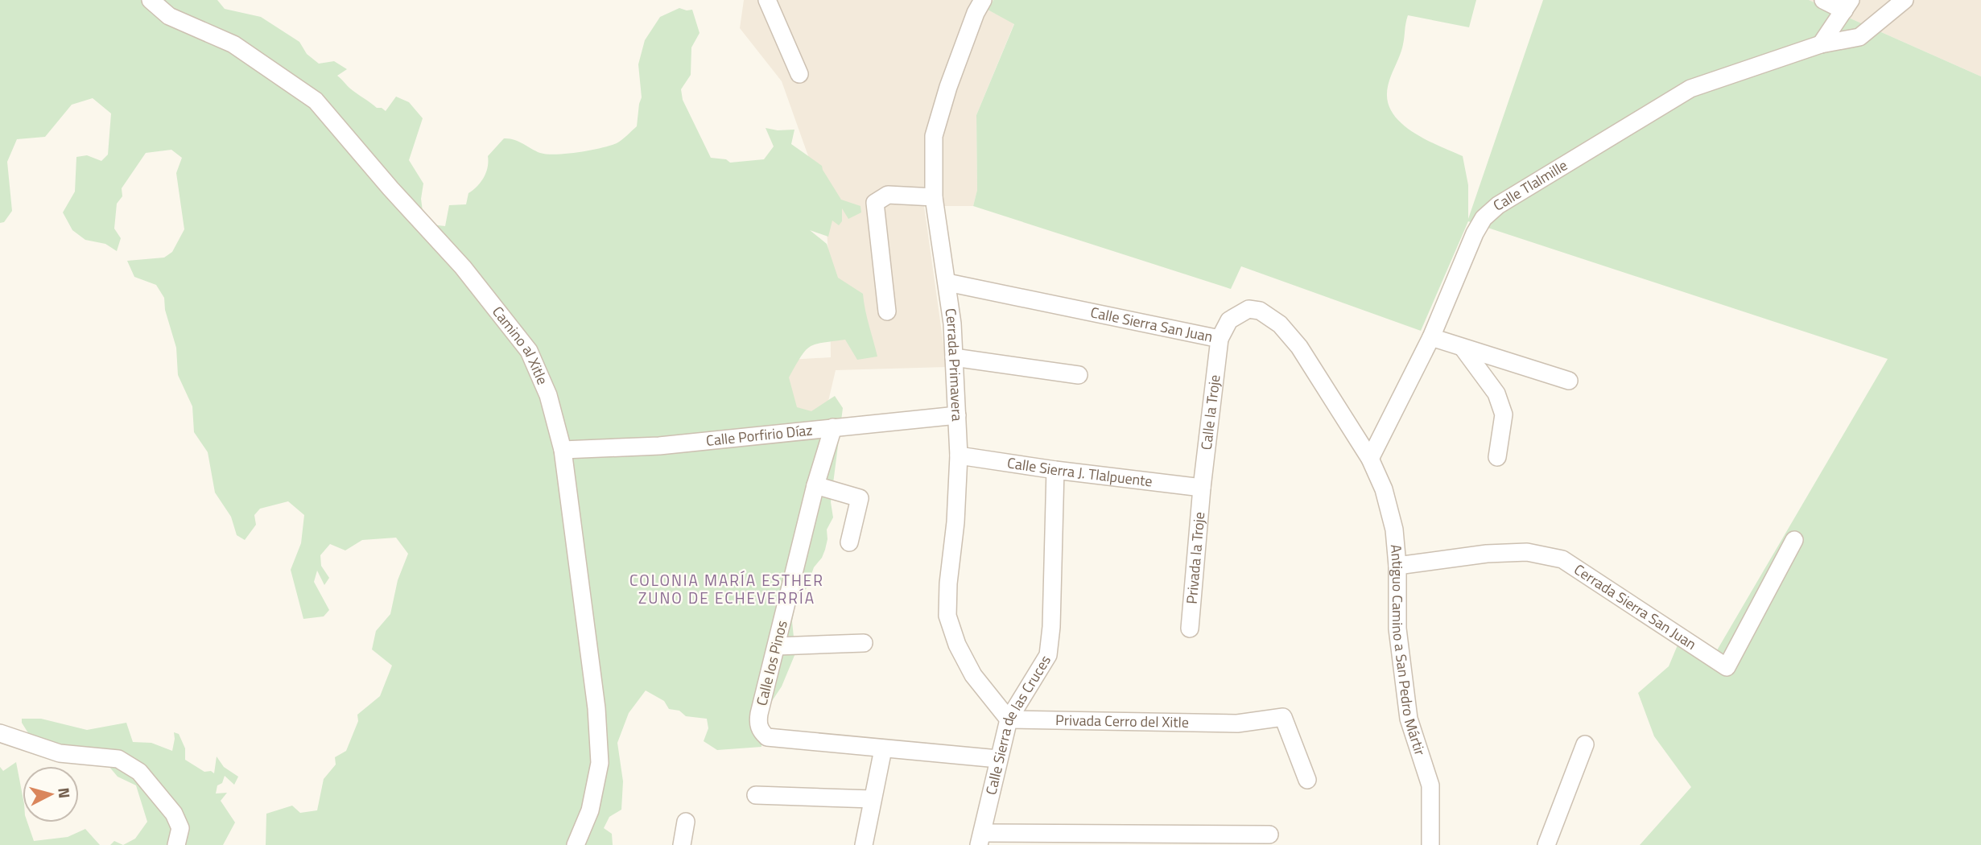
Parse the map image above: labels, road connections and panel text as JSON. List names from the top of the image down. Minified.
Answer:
{"streets":{"street":["Calle Tlalmille","Calle Sierra San Juan","Camino al Xitle","Cerrada Primavera","Calle la Troje","Calle Porfirio Díaz","Calle Sierra J. Tlalpuente","Privada la Troje","Cerrada Sierra San Juan","Antiguo Camino a San Pedro Mártir","Calle los Pinos","Privada Cerro del Xitle","Calle Sierra de las Cruces"]},"crossings":[["Calle Tlalmille","Calle Sierra San Juan"],["Calle Tlalmille","Antiguo Camino a San Pedro Mártir"],["Calle Sierra San Juan","Cerrada Primavera"],["Calle Sierra San Juan","Calle la Troje"],["Calle Sierra San Juan","Antiguo Camino a San Pedro Mártir"],["Camino al Xitle","Calle Porfirio Díaz"],["Cerrada Primavera","Calle Porfirio Díaz"],["Cerrada Primavera","Calle Sierra J. Tlalpuente"],["Cerrada Primavera","Privada Cerro del Xitle"],["Cerrada Primavera","Calle Sierra de las Cruces"],["Calle la Troje","Calle Sierra J. Tlalpuente"],["Calle la Troje","Privada la Troje"],["Calle Porfirio Díaz","Calle los Pinos"],["Calle Sierra J. Tlalpuente","Privada la Troje"],["Calle Sierra J. Tlalpuente","Calle Sierra de las Cruces"],["Cerrada Sierra San Juan","Antiguo Camino a San Pedro Mártir"],["Calle los Pinos","Calle Sierra de las Cruces"],["Privada Cerro del Xitle","Calle Sierra de las Cruces"]],"districts":["COLONIA MARÍA ESTHER ZUNO DE ECHEVERRÍA"],"north":"right"}
